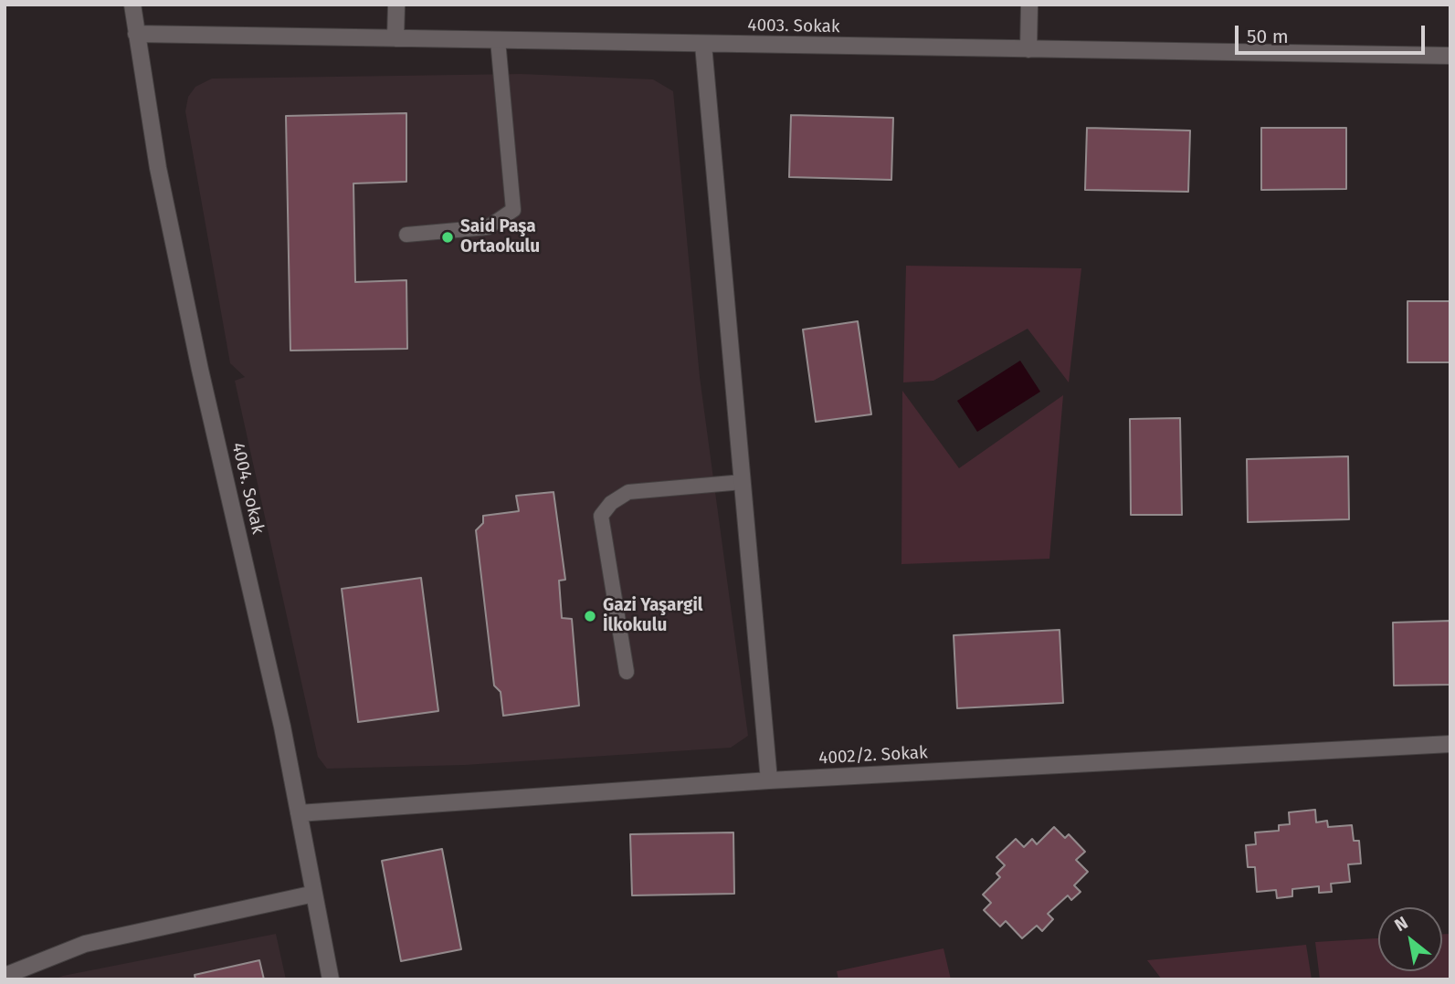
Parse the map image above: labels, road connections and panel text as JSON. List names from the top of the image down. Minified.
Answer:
{"streets":{"street":["4003. Sokak","4004. Sokak","4002/2. Sokak"]},"crossings":[["4003. Sokak","4004. Sokak"],["4004. Sokak","4002/2. Sokak"]],"places":["Said Paşa Ortaokulu","Gazi Yaşargil İlkokulu"],"scale_bar":"50 m","north":"top left"}
